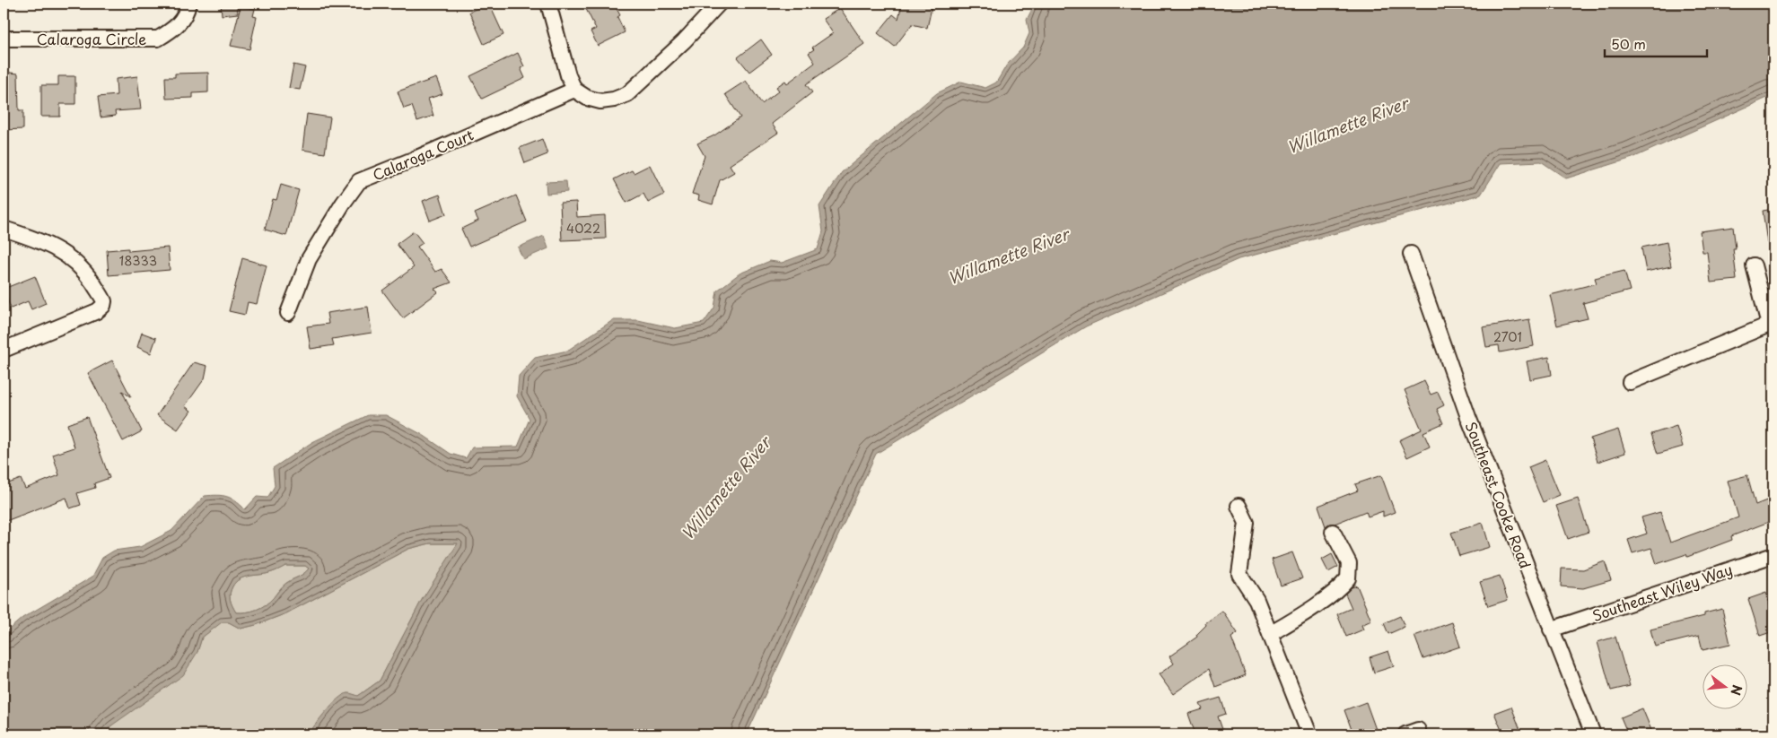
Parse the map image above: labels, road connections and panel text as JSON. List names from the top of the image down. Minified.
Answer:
{"streets":{"street":["Calaroga Circle","Calaroga Court","Southeast Cooke Road","Southeast Wiley Way"]},"crossings":[["Southeast Cooke Road","Southeast Wiley Way"]],"water":["Willamette River"],"house_numbers":["4022","18333","2701"],"scale_bar":"50 m","north":"right"}
